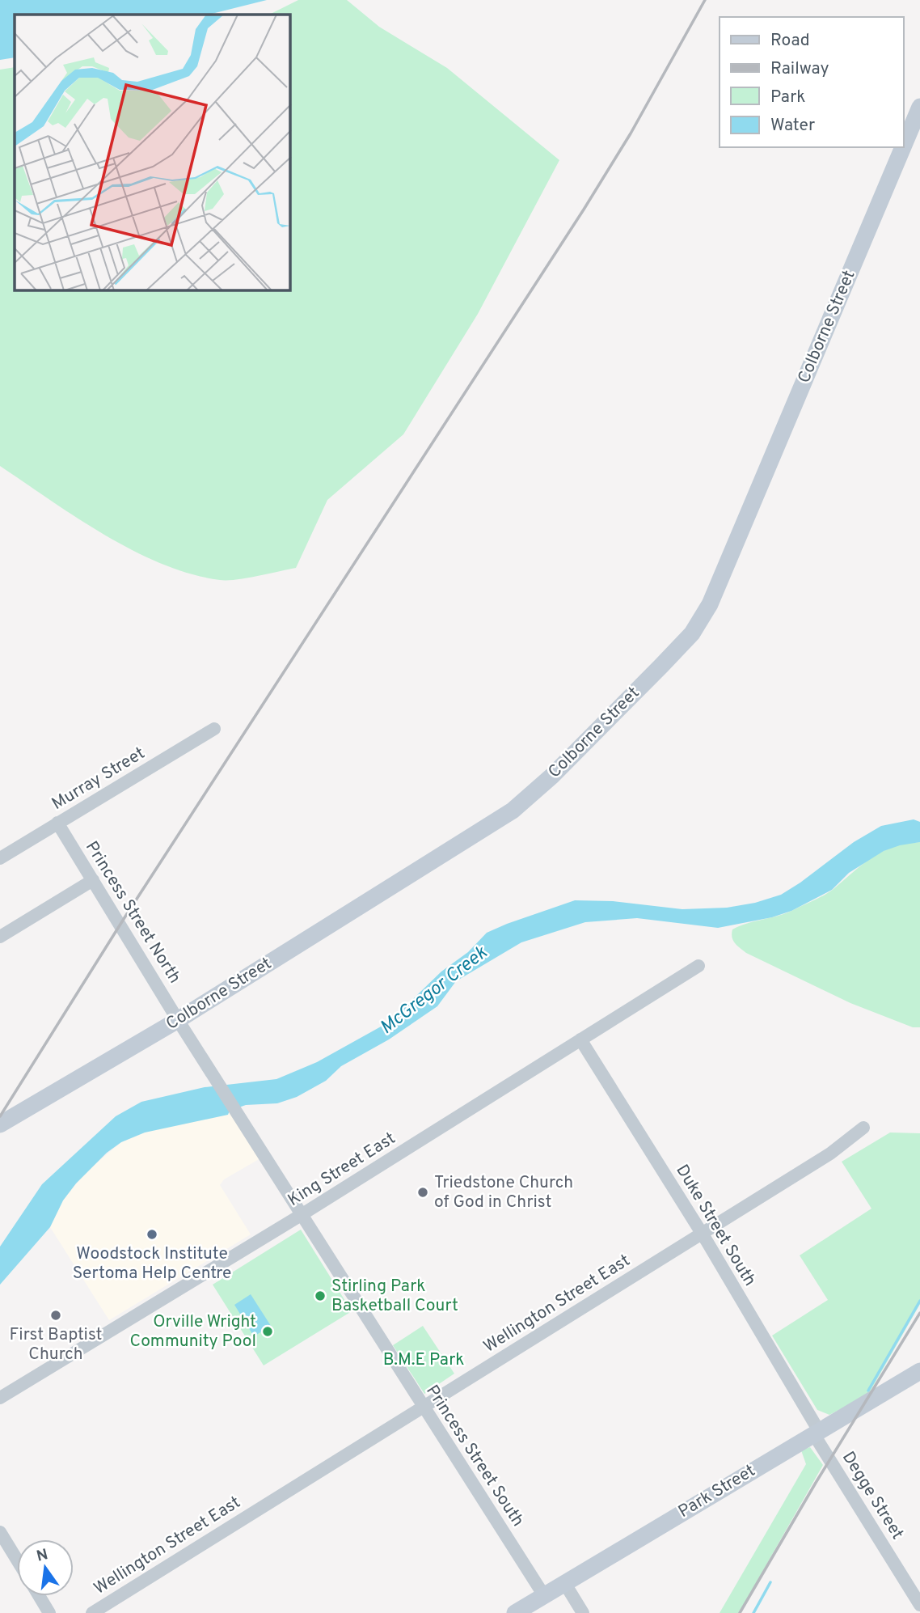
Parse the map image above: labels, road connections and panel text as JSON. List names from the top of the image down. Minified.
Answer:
{"streets":{"street":["Colborne Street","Murray Street","Princess Street North","King Street East","Duke Street South","Wellington Street East","Princess Street South","Park Street","Degge Street"]},"crossings":[["Colborne Street","Princess Street North"],["Colborne Street","Princess Street South"],["Murray Street","Princess Street North"],["Princess Street North","Princess Street South"],["King Street East","Duke Street South"],["King Street East","Princess Street South"],["Duke Street South","Wellington Street East"],["Duke Street South","Park Street"],["Duke Street South","Degge Street"],["Wellington Street East","Princess Street South"],["Princess Street South","Park Street"],["Park Street","Degge Street"]],"water":["McGregor Creek"],"parks":["B.M.E Park"],"places":["Triedstone Church of God in Christ","Woodstock Institute Sertoma Help Centre","Stirling Park Basketball Court","First Baptist Church","Orville Wright Community Pool"],"legend":["Road","Railway","Park","Water"],"north":"top"}
